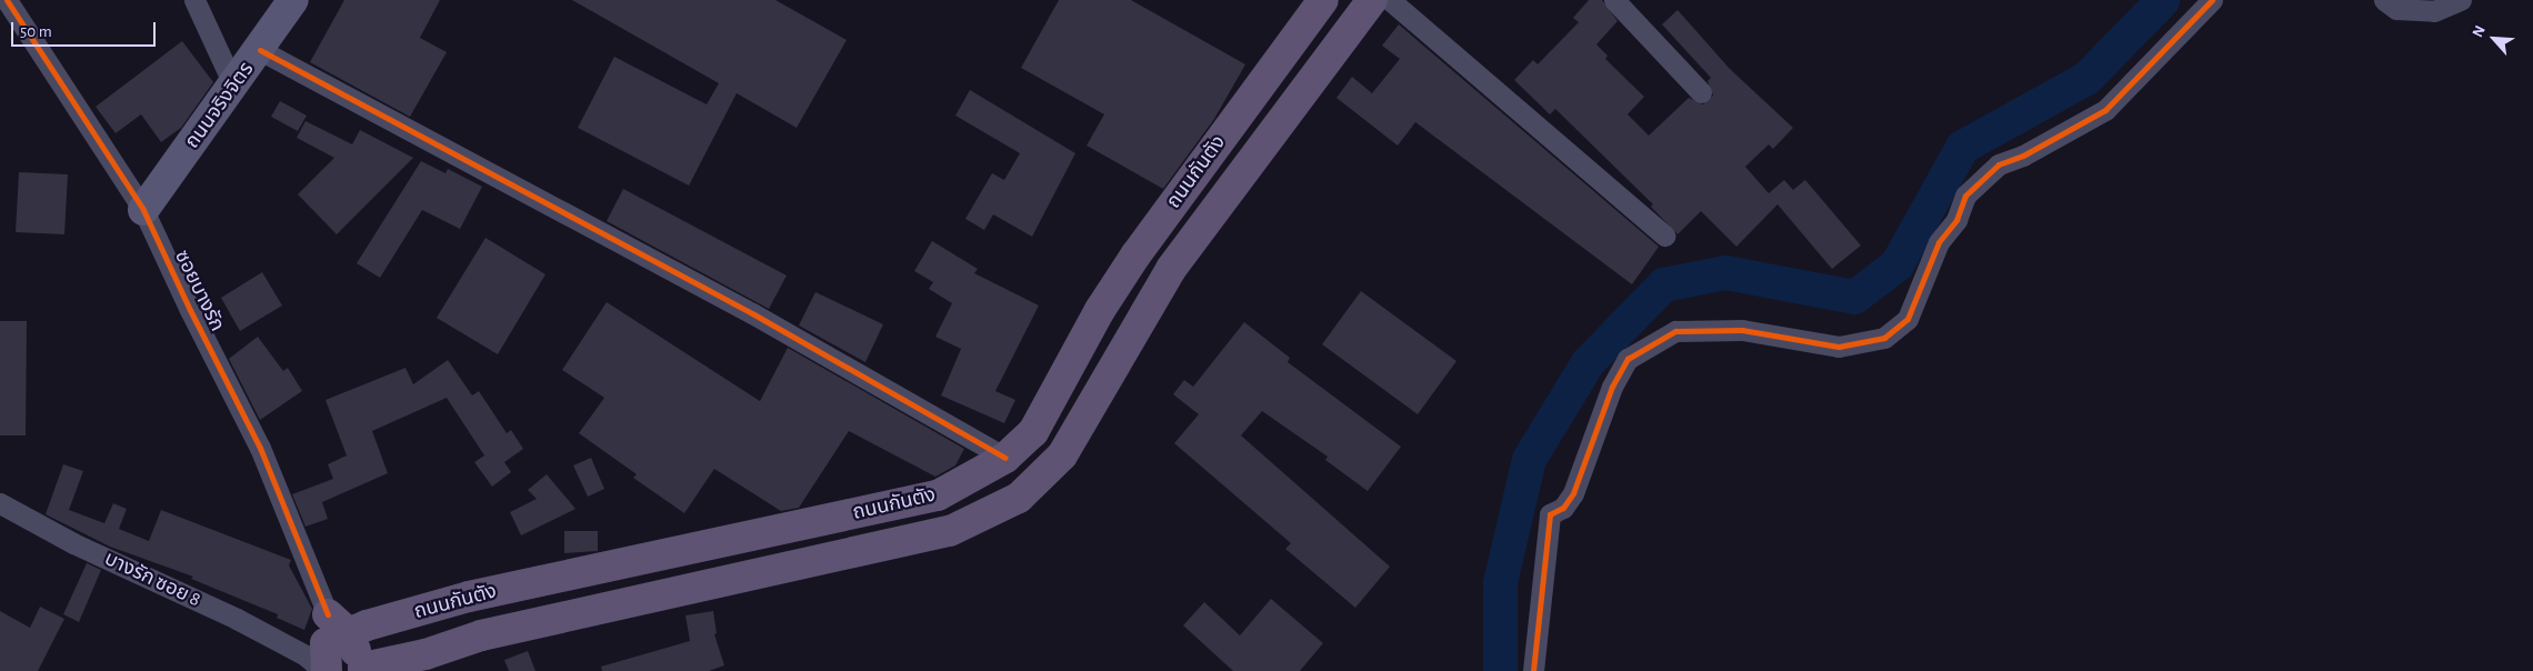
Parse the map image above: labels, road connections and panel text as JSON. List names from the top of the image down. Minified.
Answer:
{"streets":{"main road":["ถนนกันตัง"],"street":["ถนนจริงจิตร","ซอยบางรัก","บางรัก ซอย 8"]},"crossings":[["ถนนจริงจิตร","ซอยบางรัก"],["ถนนกันตัง","ซอยบางรัก"],["ถนนกันตัง","บางรัก ซอย 8"],["ซอยบางรัก","บางรัก ซอย 8"]],"scale_bar":"50 m","north":"top left"}
